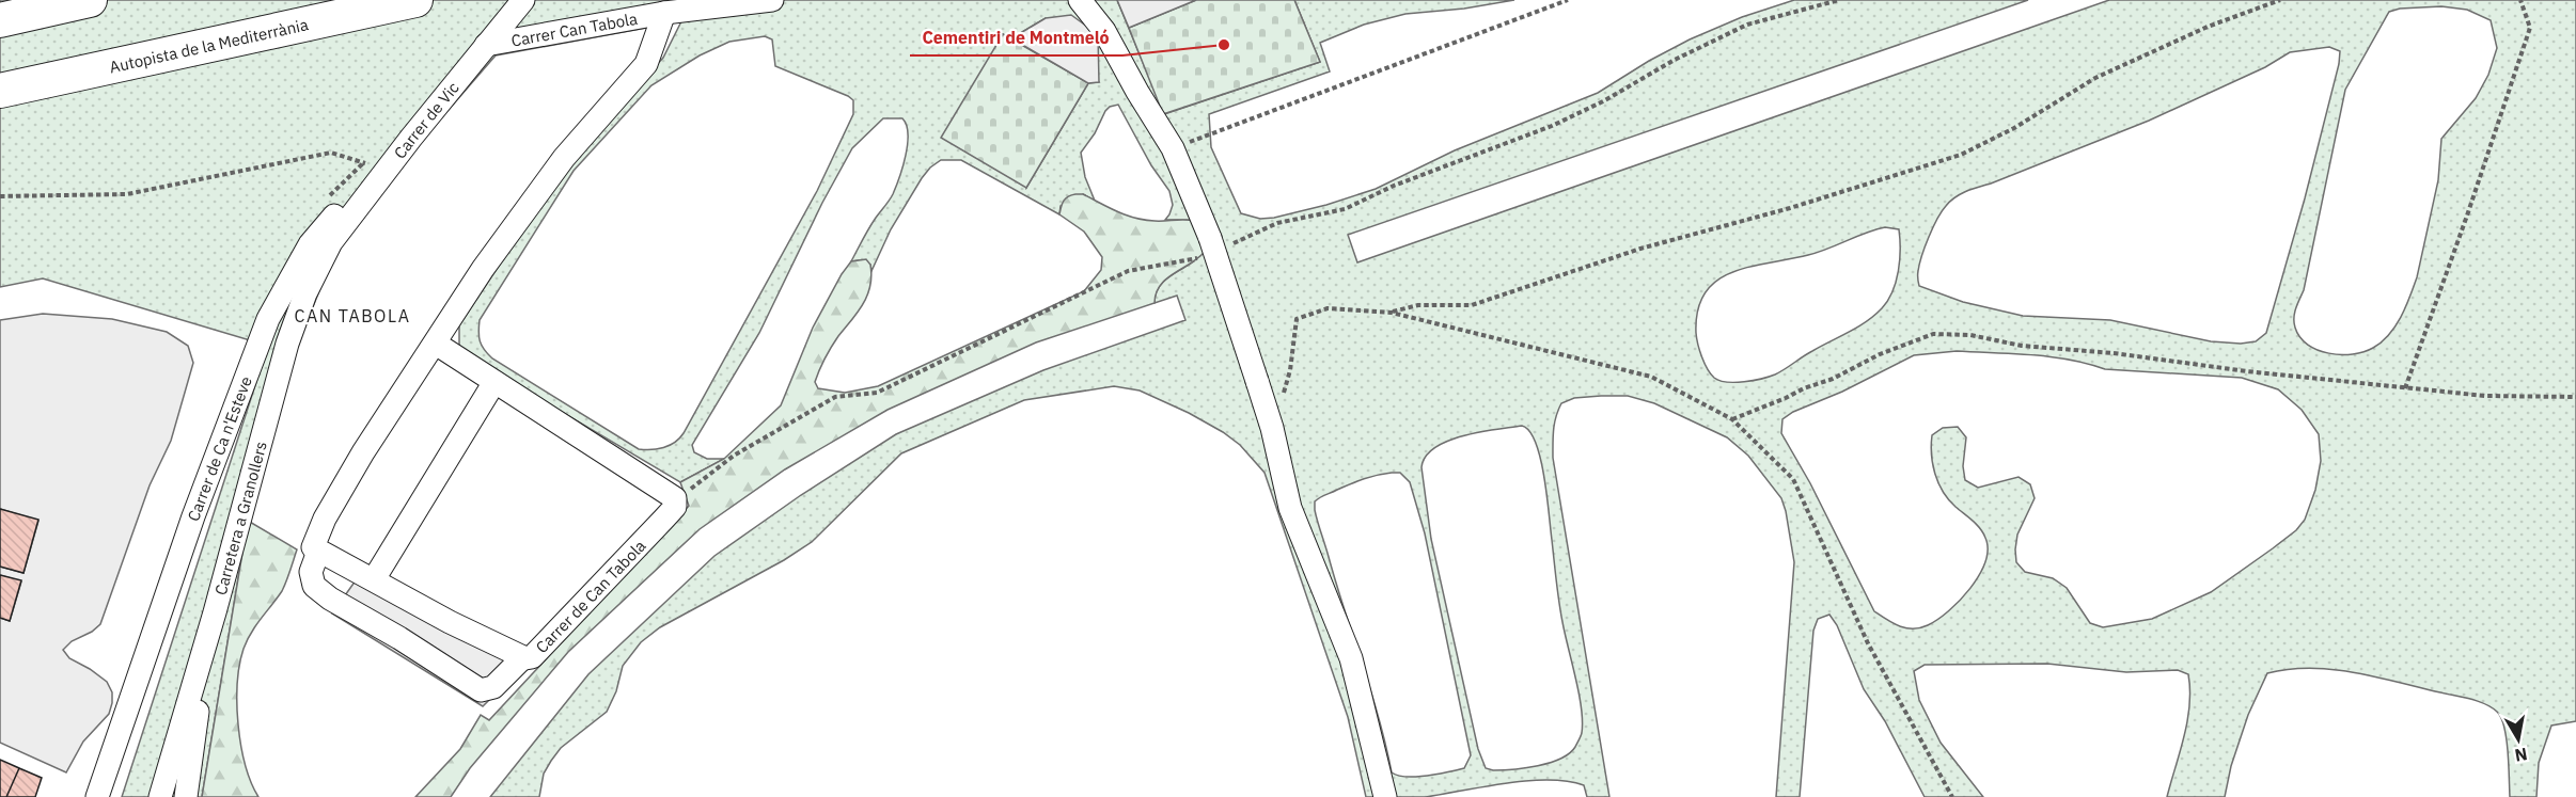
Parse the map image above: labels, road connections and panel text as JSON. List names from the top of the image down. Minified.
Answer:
{"streets":{"highway":["Autopista de la Mediterrània"],"street":["Carrer Can Tabola","Carrer de Vic","Carrer de Ca n'Esteve","Carretera a Granollers","Carrer de Can Tabola"]},"crossings":[["Carrer Can Tabola","Carrer de Vic"],["Carrer de Vic","Carrer de Ca n'Esteve"],["Carrer de Vic","Carretera a Granollers"]],"districts":["CAN TABOLA"],"places":["Cementiri de Montmeló"],"north":"bottom"}
